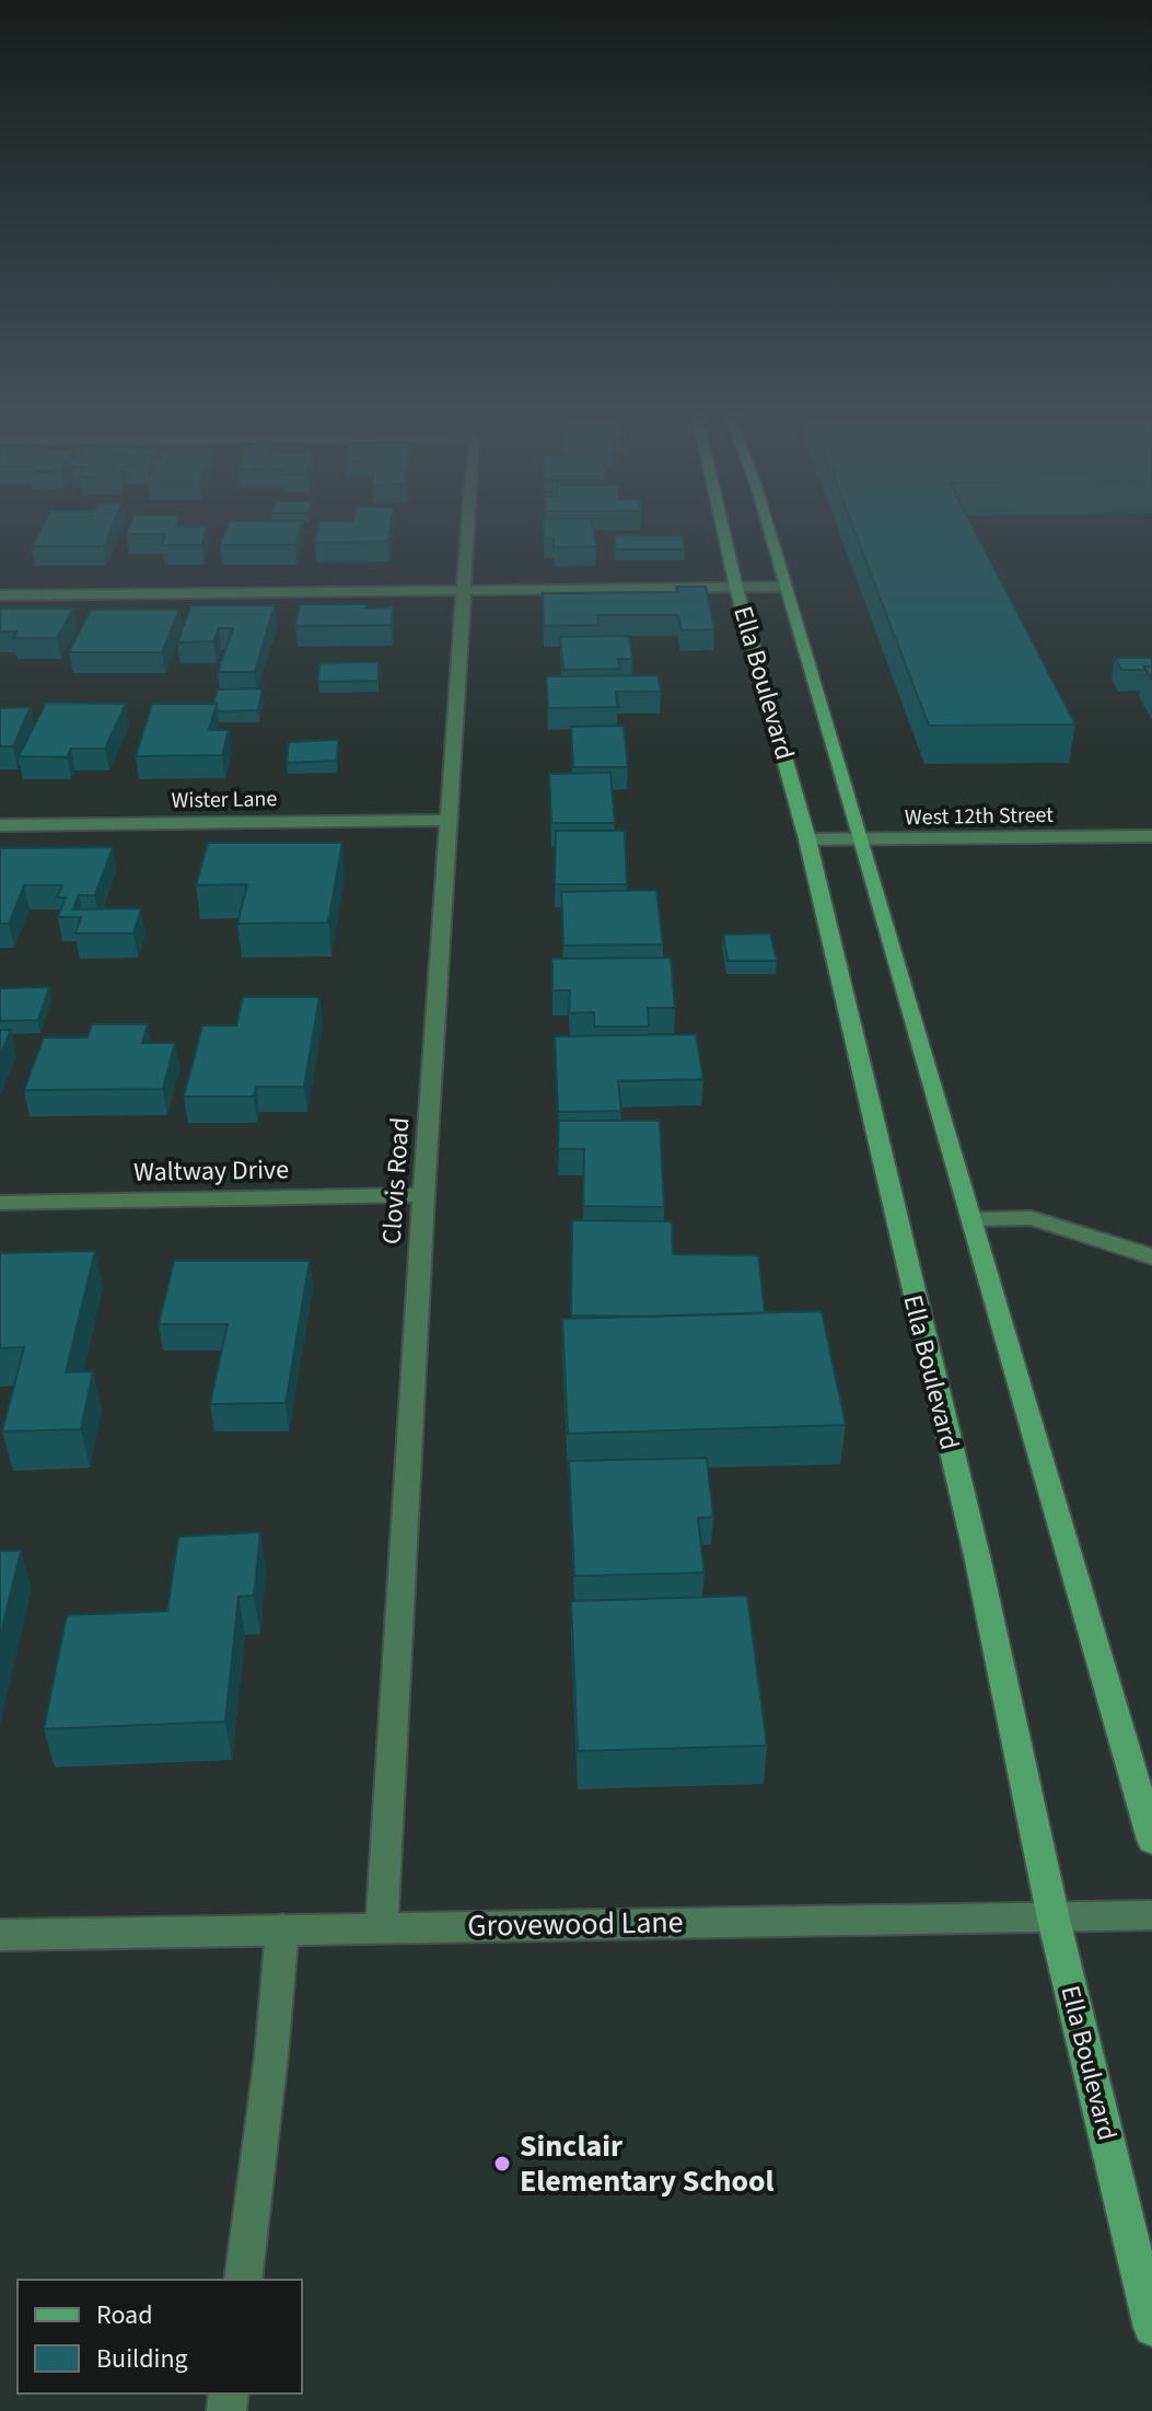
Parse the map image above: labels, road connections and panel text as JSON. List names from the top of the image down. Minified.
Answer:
{"streets":{"main road":["Ella Boulevard"],"street":["Wister Lane","West 12th Street","Waltway Drive","Clovis Road","Grovewood Lane"]},"crossings":[["Ella Boulevard","West 12th Street"],["Ella Boulevard","Grovewood Lane"],["Wister Lane","Clovis Road"],["Waltway Drive","Clovis Road"],["Clovis Road","Grovewood Lane"]],"places":["Sinclair Elementary School"],"legend":["Road","Building"]}
